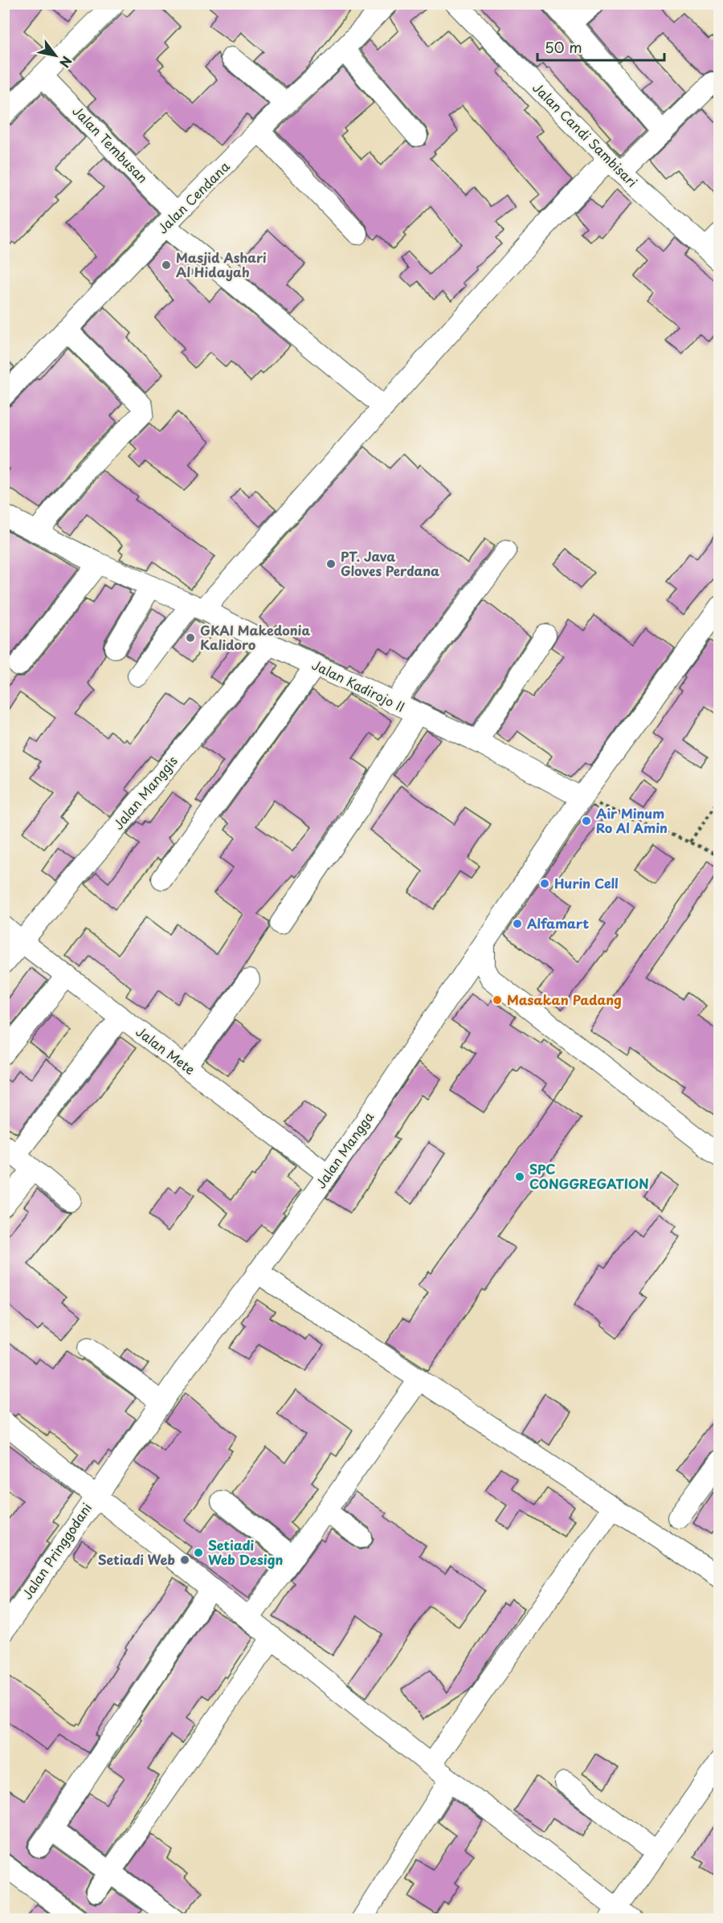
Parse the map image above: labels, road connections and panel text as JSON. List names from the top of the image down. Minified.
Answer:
{"streets":{"street":["Jalan Candi Sambisari","Jalan Tembusan","Jalan Cendana","Jalan Kadirojo II","Jalan Manggis","Jalan Mete","Jalan Mangga","Jalan Pringgodani"]},"crossings":[["Jalan Tembusan","Jalan Cendana"],["Jalan Kadirojo II","Jalan Manggis"],["Jalan Kadirojo II","Jalan Mangga"],["Jalan Manggis","Jalan Mete"],["Jalan Mete","Jalan Mangga"],["Jalan Mangga","Jalan Pringgodani"]],"places":["Masjid Ashari Al Hidayah","PT. Java Gloves Perdana","GKAI Makedonia Kalidoro","Air Minum Ro Al Amin","Hurin Cell","Alfamart","Masakan Padang","SPC CONGGREGATION","Setiadi Web Design","Setiadi Web"],"scale_bar":"50 m","north":"bottom right"}
